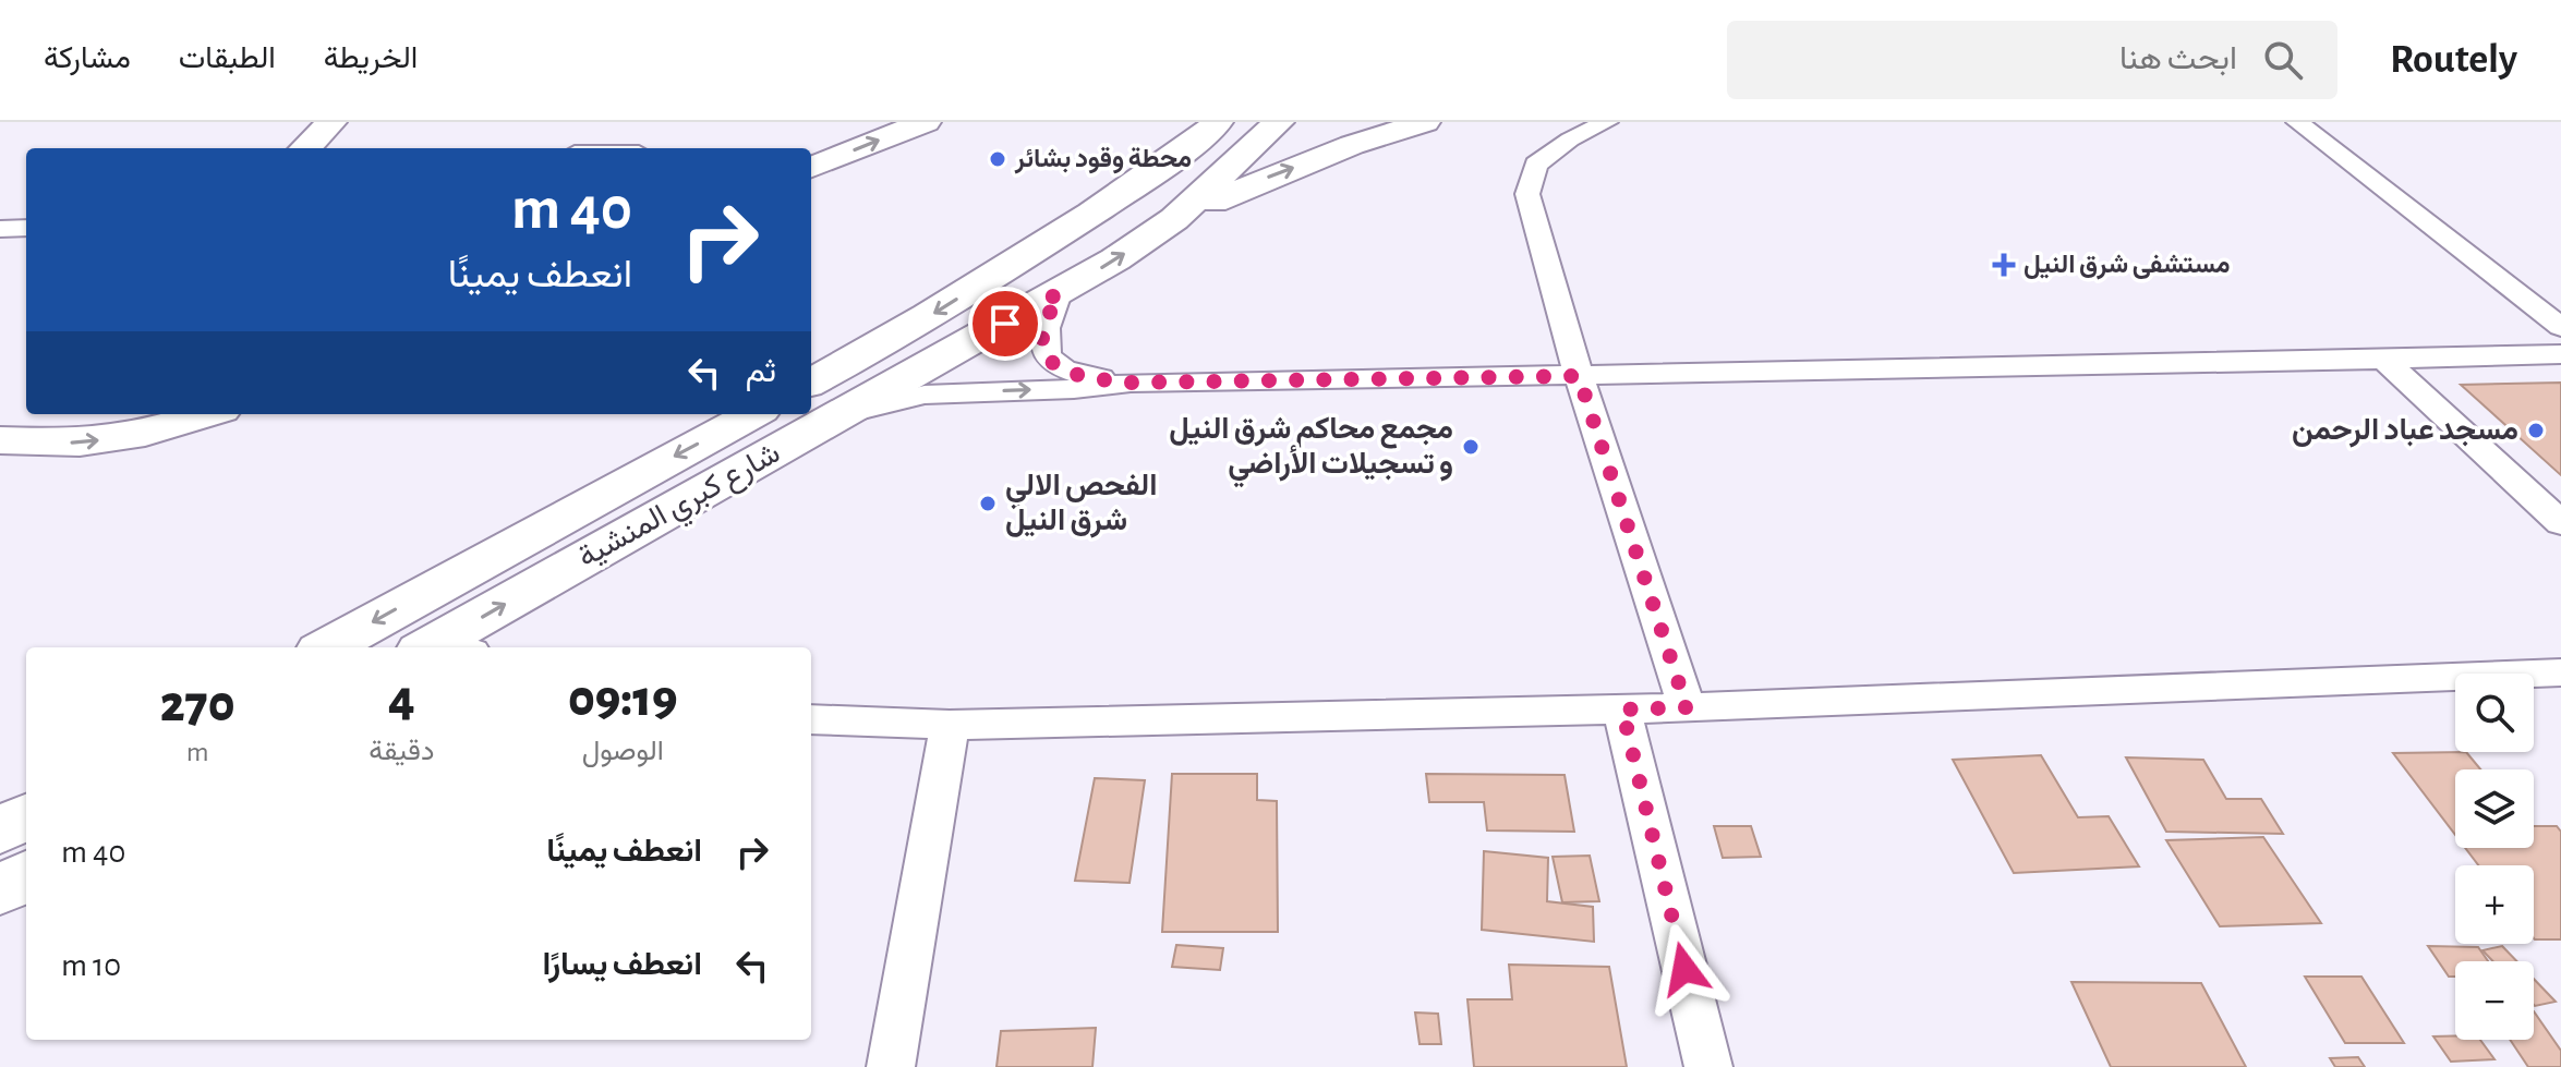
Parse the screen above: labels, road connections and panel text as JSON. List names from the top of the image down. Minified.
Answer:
{"streets":{"main road":["شارع كبري المنشية"]},"places":{"other":["محطة وقود بشائر","مسجد عباد الرحمن","مجمع محاكم شرق النيل و تسجيلات الأراضي","الفحص الالي شرق النيل"],"health":["مستشفى شرق النيل"]},"page":{"header":"Routely","search":"ابحث هنا","nav":["الخريطة","الطبقات","مشاركة"],"turn":["40 m","انعطف يمينًا"],"then":"ثم","eta":["09:19","الوصول","4","دقيقة","270","m"],"map_buttons":["+","−"],"list":[{"name":"انعطف يمينًا","value":"40 m"},{"name":"انعطف يسارًا","value":"10 m"}]}}
